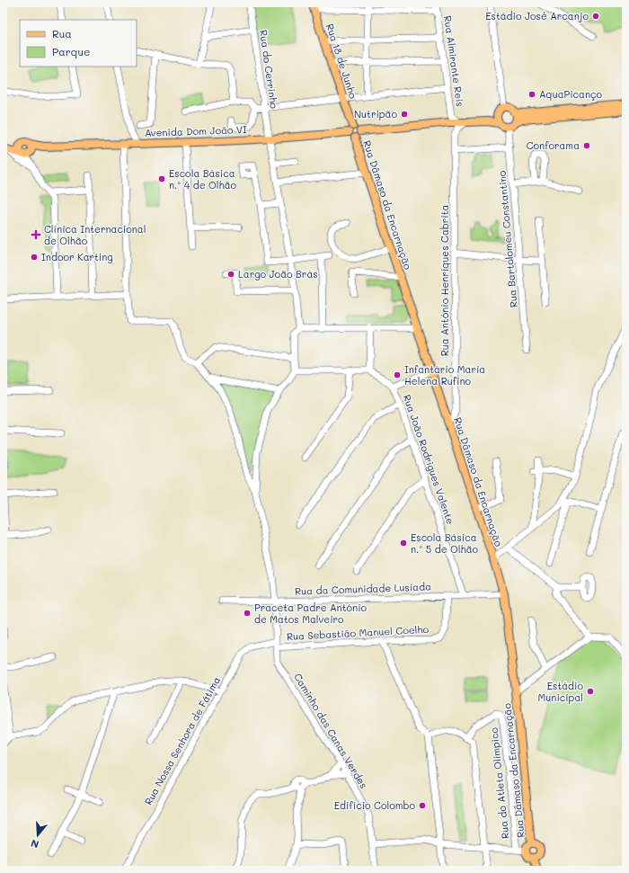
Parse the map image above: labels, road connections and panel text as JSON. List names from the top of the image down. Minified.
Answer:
{"streets":{"main road":["Rua 18 de Junho","Avenida Dom João VI","Rua Dâmaso da Encarnação"],"street":["Rua Almirante Reis","Rua do Cerrinho","Rua Bartolomeu Constantino","Rua António Henriques Cabrita","Rua João Rodrigues Valente","Rua da Comunidade Lusíada","Rua Sebastião Manuel Coelho","Caminho das Canas Verdes","Rua Nossa Senhora de Fátima","Rua do Atleta Olímpico"]},"crossings":[["Rua 18 de Junho","Avenida Dom João VI"],["Rua 18 de Junho","Rua Dâmaso da Encarnação"],["Rua do Cerrinho","Avenida Dom João VI"],["Avenida Dom João VI","Rua Dâmaso da Encarnação"],["Rua Dâmaso da Encarnação","Rua António Henriques Cabrita"],["Rua Dâmaso da Encarnação","Rua da Comunidade Lusíada"],["Rua João Rodrigues Valente","Rua da Comunidade Lusíada"],["Rua da Comunidade Lusíada","Rua Sebastião Manuel Coelho"],["Rua da Comunidade Lusíada","Caminho das Canas Verdes"],["Rua Sebastião Manuel Coelho","Caminho das Canas Verdes"],["Rua Sebastião Manuel Coelho","Rua Nossa Senhora de Fátima"],["Caminho das Canas Verdes","Rua Nossa Senhora de Fátima"]],"places":{"other":["Estádio José Arcanjo","AquaPicanço","Nutripão","Conforama","Escola Básica n.º 4 de Olhão","Indoor Karting","Largo João Brás","Infantário Maria Helena Rufino","Escola Básica n.º 5 de Olhão","Praceta Padre António de Matos Malveiro","Estádio Municipal","Edifício Colombo"],"health":["Clínica Internacional de Olhão"]},"legend":["Rua","Parque"],"north":"bottom"}
